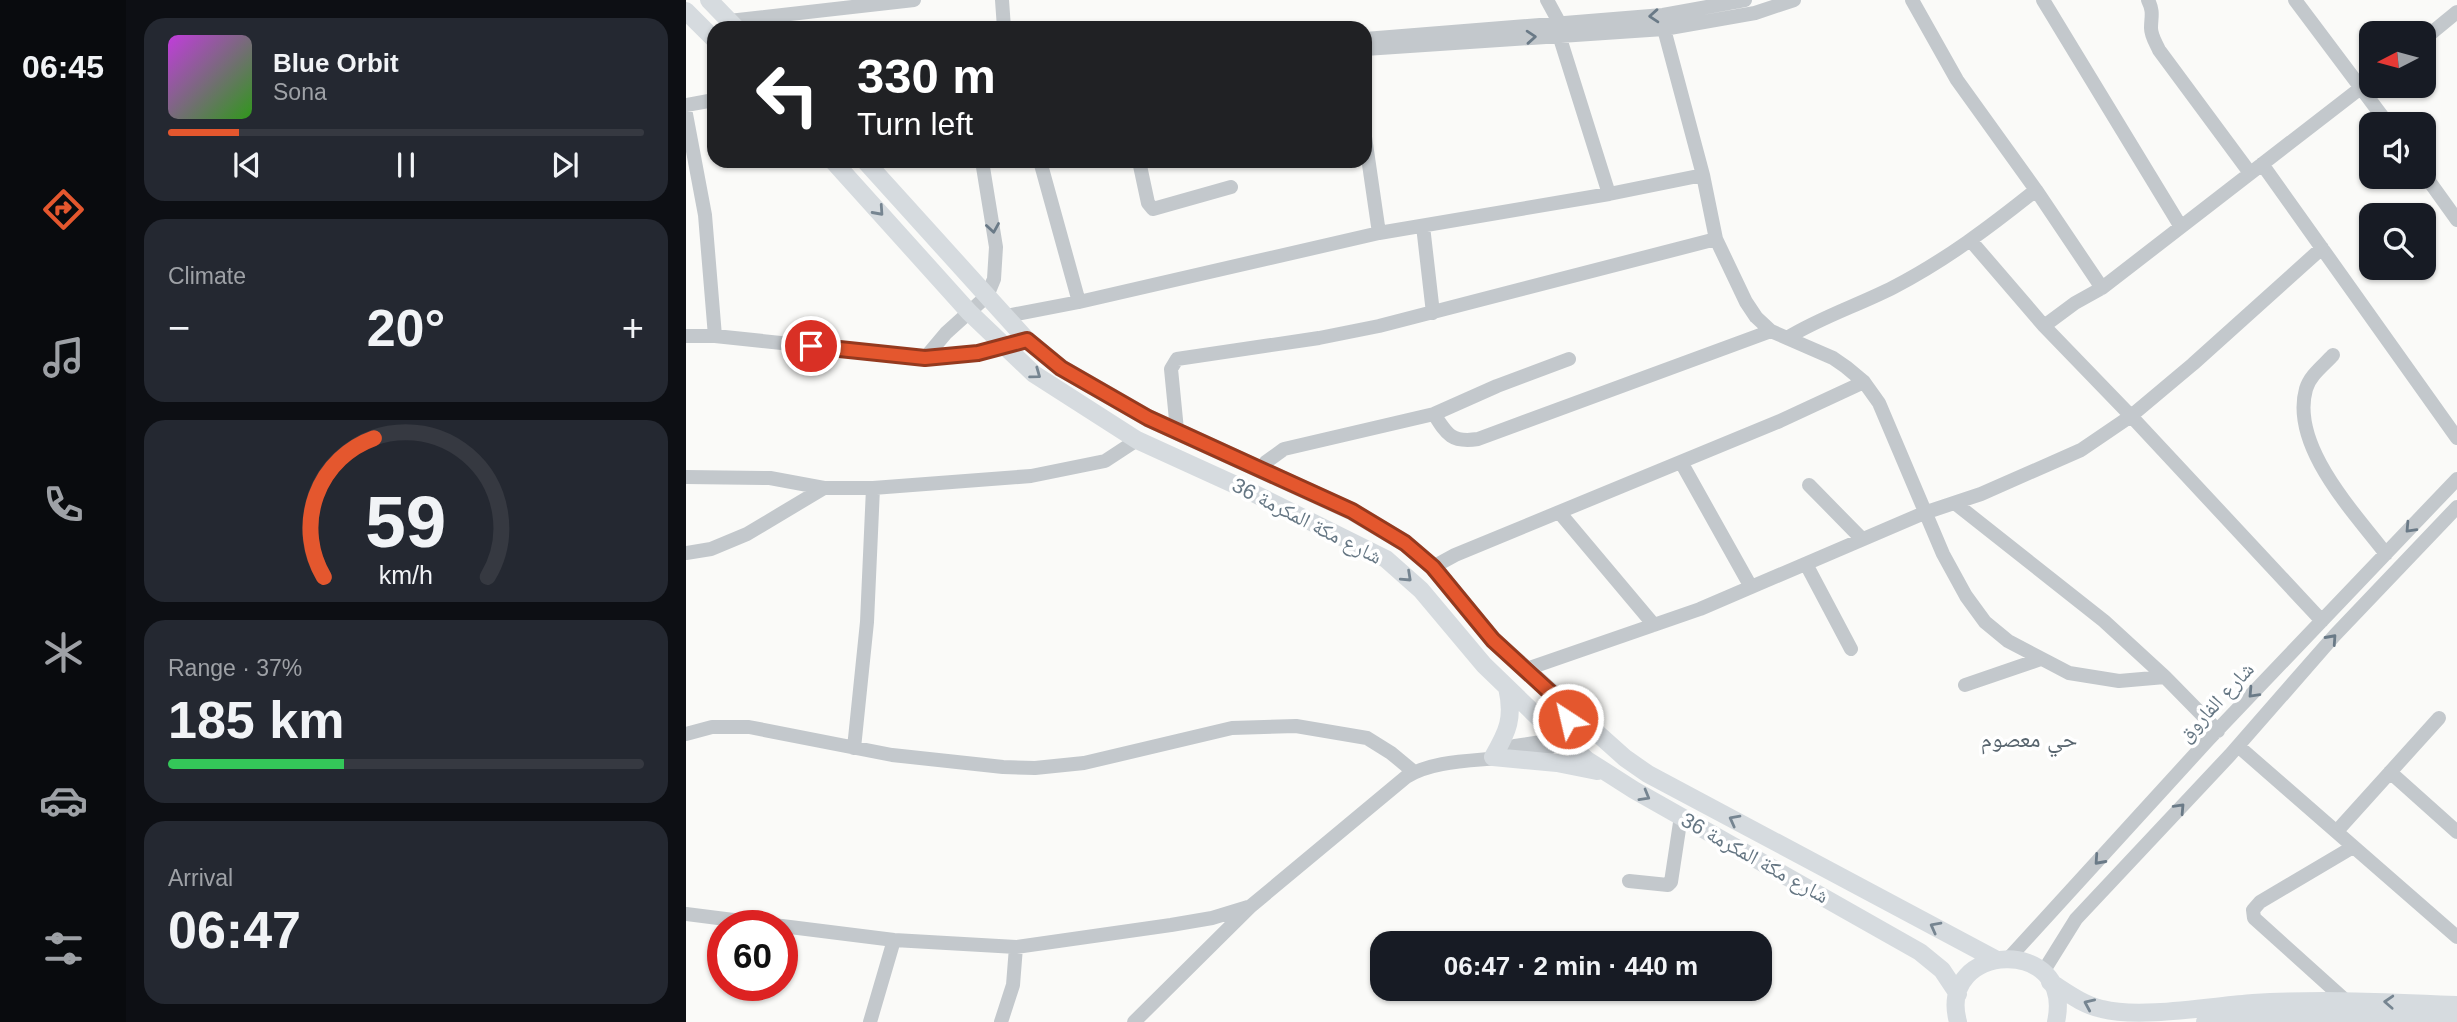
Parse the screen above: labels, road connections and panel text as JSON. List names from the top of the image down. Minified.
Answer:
{"streets":{"main road":["شارع مكة المكرمة 36"],"street":["شارع الفاروق"]},"crossings":[["شارع مكة المكرمة 36","شارع الفاروق"]],"districts":["حي معصوم"],"north":"left","page":{"tabs":"06:45","turn":["330 m","Turn left"],"song":["Blue Orbit","Sona"],"tile":["Climate",["Range · 37%","185 km"],["Arrival","06:47"]],"heat":["−","20°","+"],"limit":"60","trip":"06:47 · 2 min · 440 m","gauge":["59","km/h"]}}
